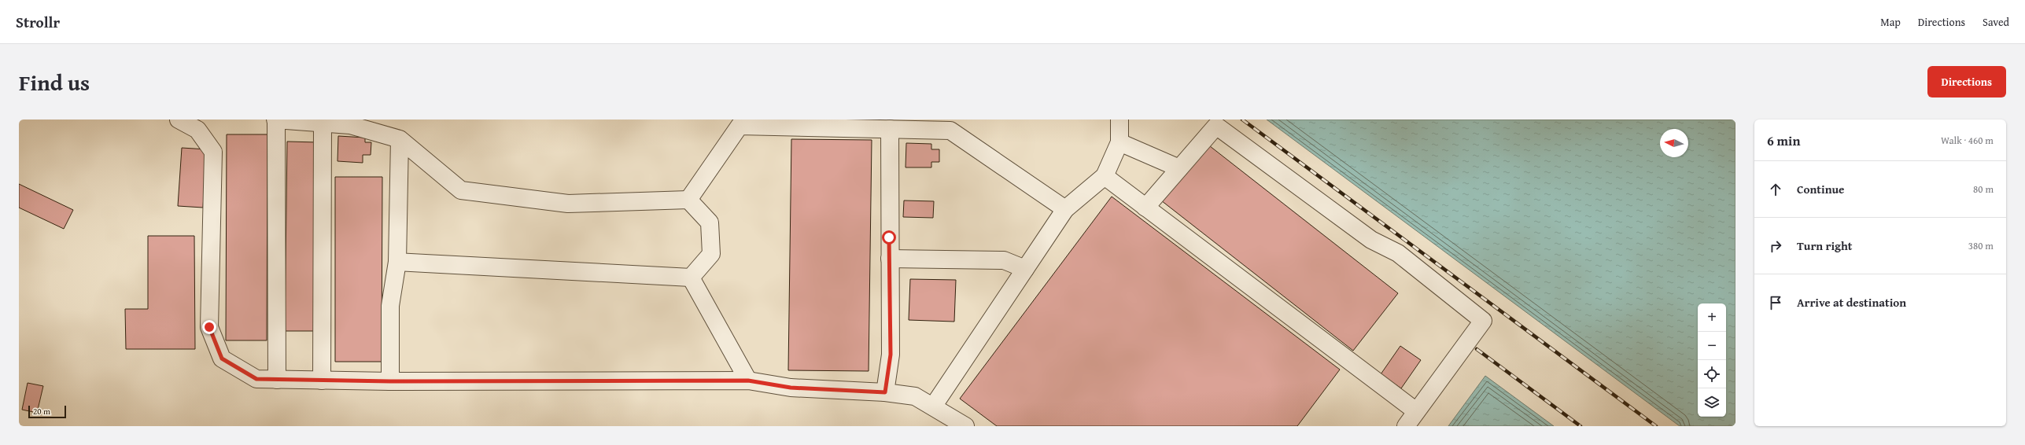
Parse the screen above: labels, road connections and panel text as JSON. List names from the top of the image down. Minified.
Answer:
{"scale_bar":"20 m","north":"left","page":{"header":"Strollr","nav":["Map","Directions","Saved"],"title":"Find us","buttons":"Directions","heading":["6 min","Walk · 460 m"],"list":[["Continue","80 m"],["Turn right","380 m"],"Arrive at destination"],"map_buttons":["+","−"],"scale":"20 m"}}
